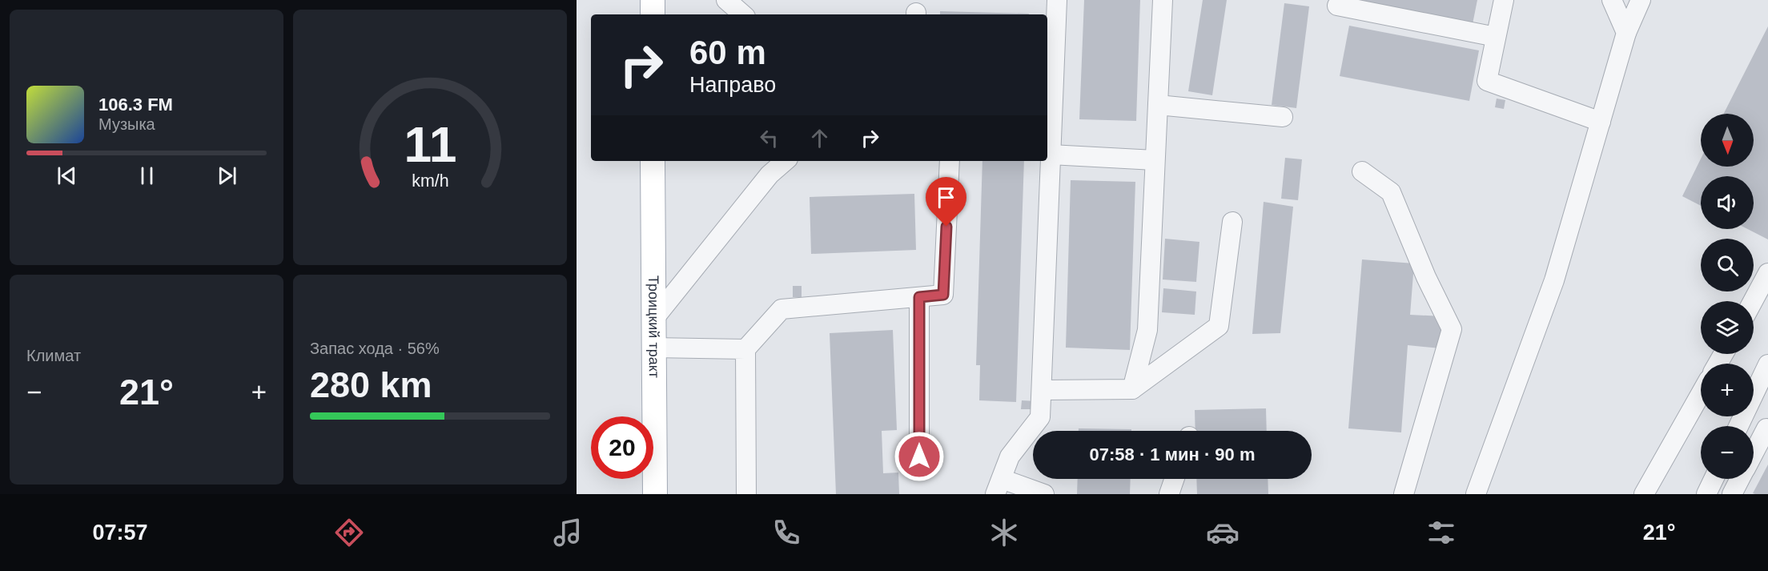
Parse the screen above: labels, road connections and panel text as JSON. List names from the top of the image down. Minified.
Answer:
{"streets":{"main road":["Троицкий тракт"]},"north":"bottom","page":{"turn":["60 m","Направо"],"song":["106.3 FM","Музыка"],"map_buttons":["+","−"],"tile":["Климат",["Запас хода · 56%","280 km"]],"heat":["−","21°","+"],"limit":"20","trip":"07:58 · 1 мин · 90 m","tabs":["07:57","21°"],"gauge":["11","km/h"]}}
